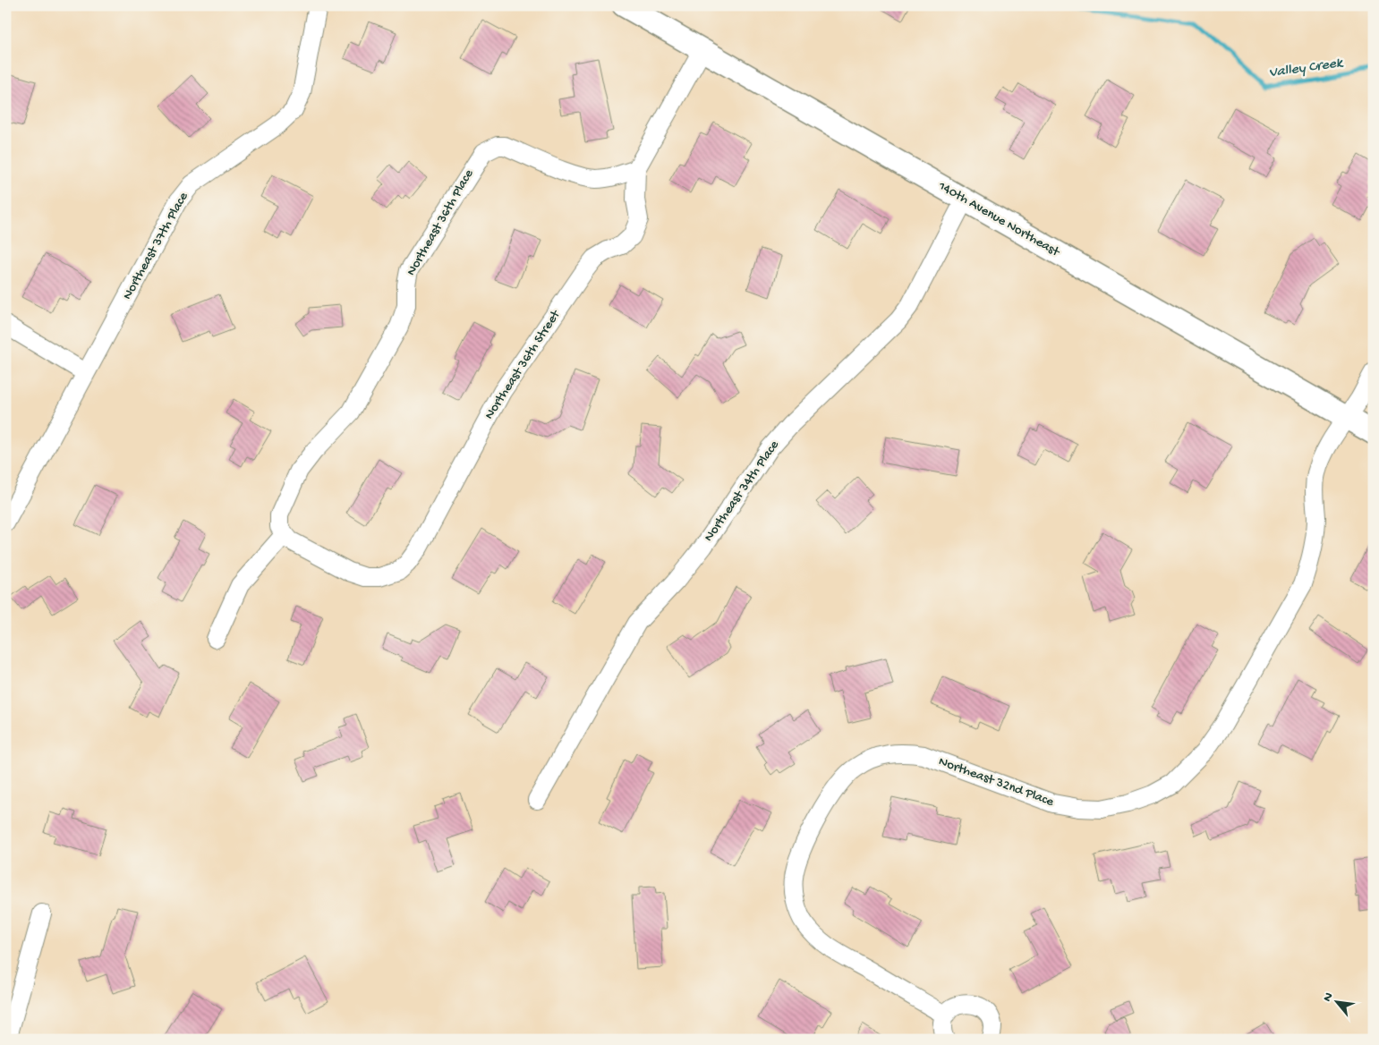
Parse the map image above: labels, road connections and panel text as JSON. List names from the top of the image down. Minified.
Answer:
{"streets":{"street":["140th Avenue Northeast","Northeast 36th Place","Northeast 37th Place","Northeast 36th Street","Northeast 34th Place","Northeast 32nd Place"]},"crossings":[["140th Avenue Northeast","Northeast 36th Street"],["140th Avenue Northeast","Northeast 34th Place"],["140th Avenue Northeast","Northeast 32nd Place"],["Northeast 36th Place","Northeast 36th Street"]],"water":["Valley Creek"],"north":"top left"}
